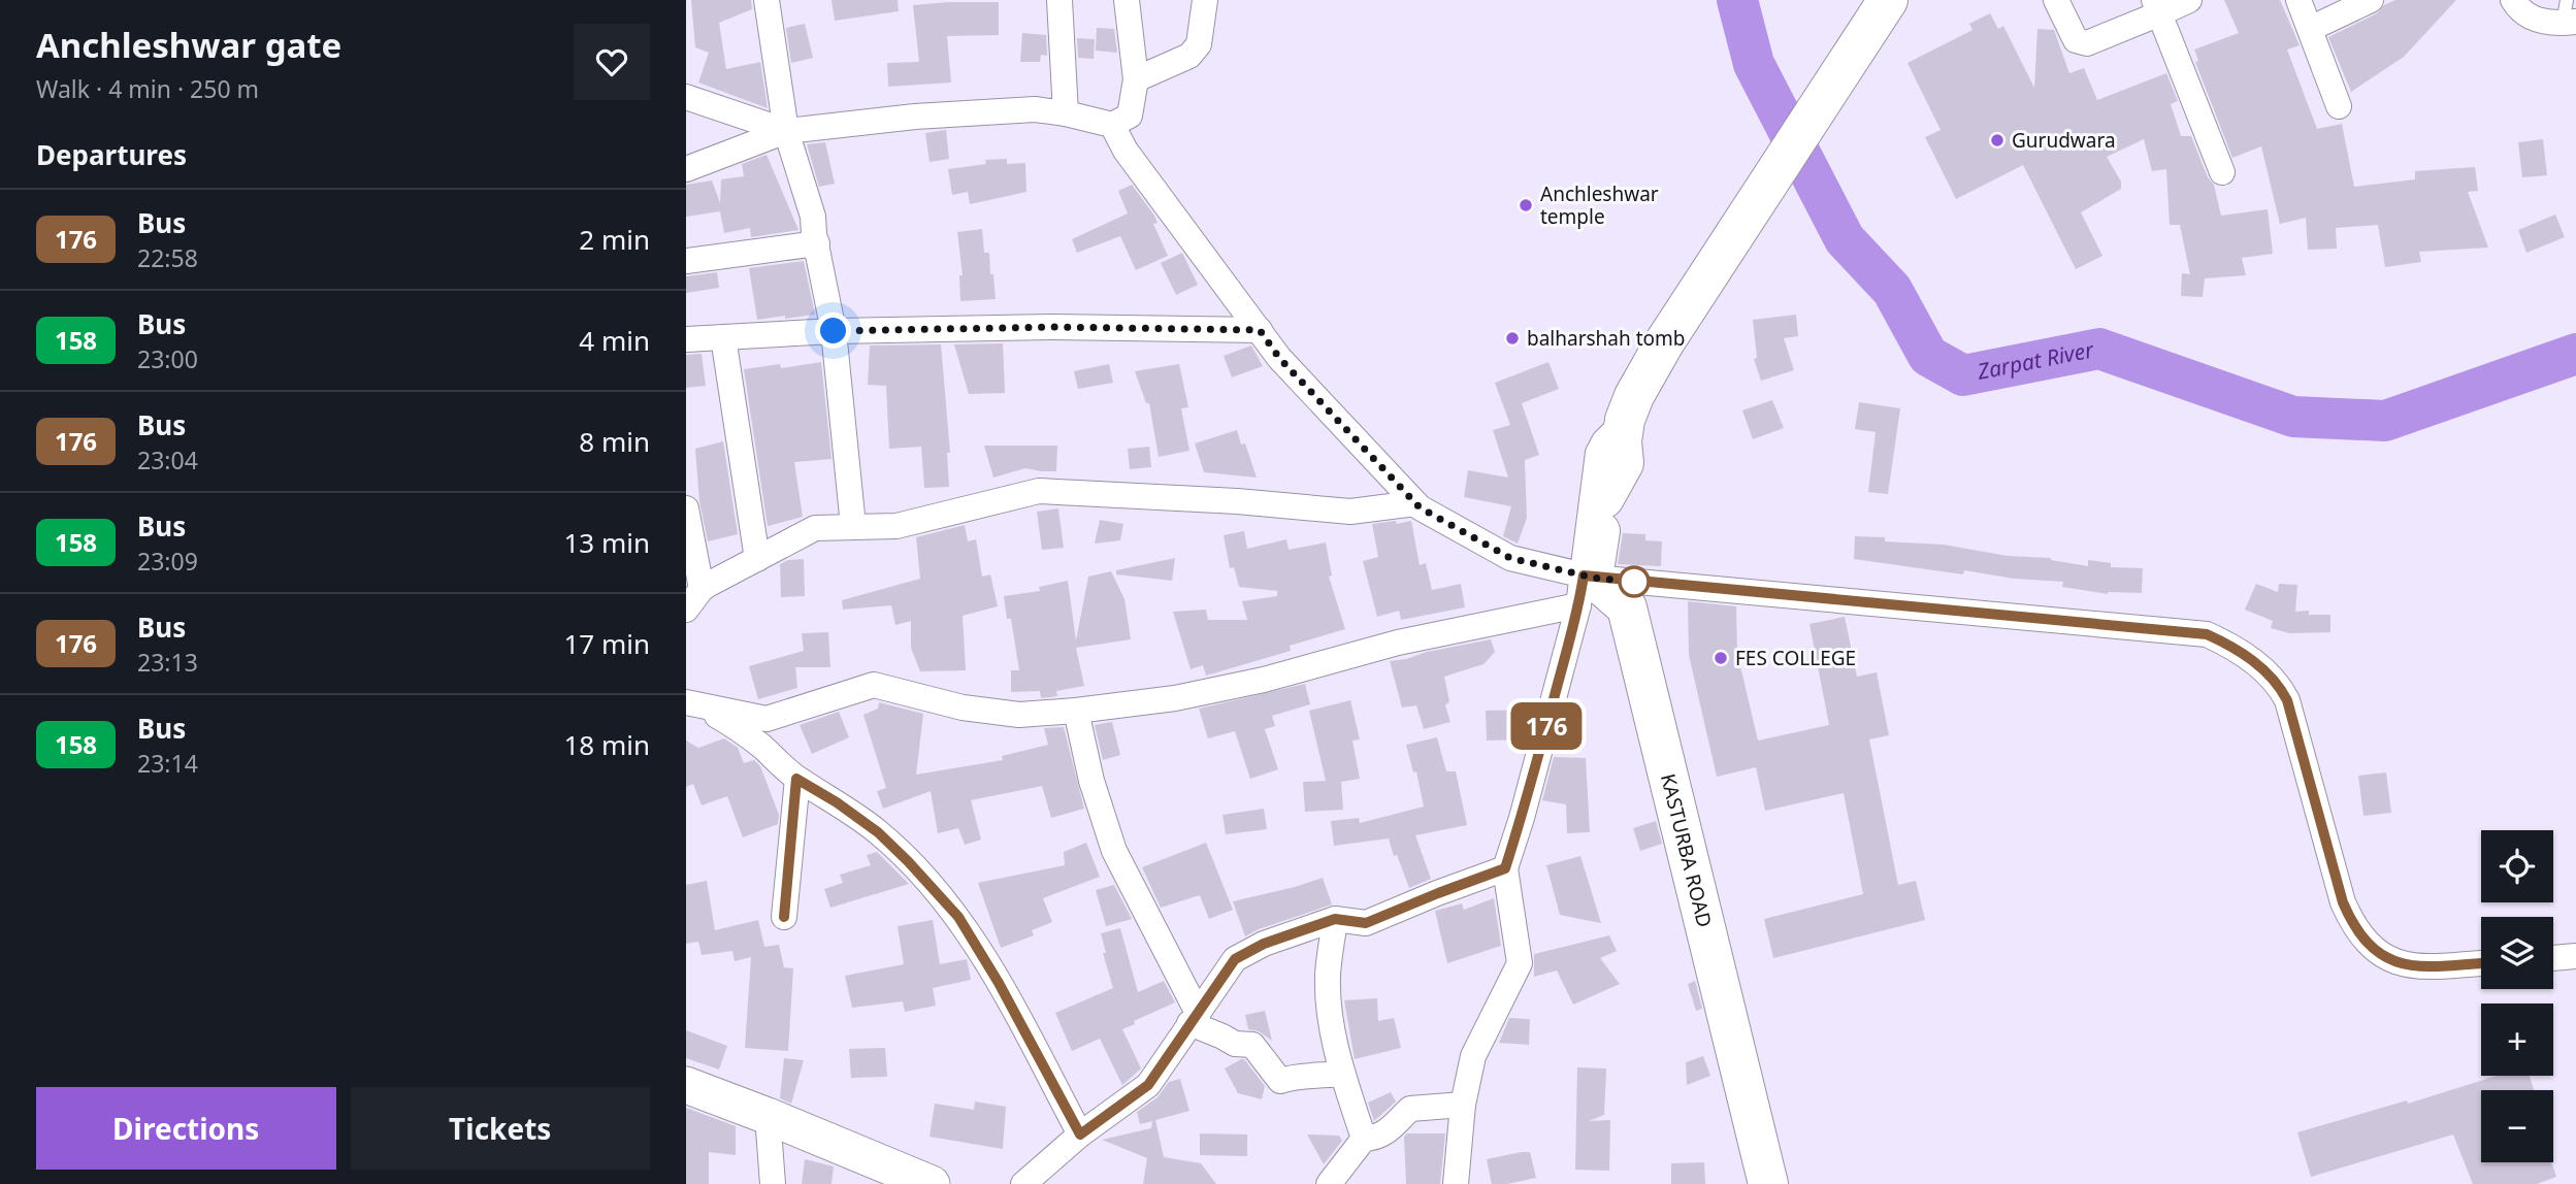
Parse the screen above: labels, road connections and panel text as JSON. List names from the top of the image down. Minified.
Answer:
{"streets":{"main road":["KASTURBA ROAD"]},"water":["Zarpat River"],"places":["Gurudwara","Anchleshwar temple","balharshah tomb","FES COLLEGE"],"lines":["bus line 176"],"page":{"heading":[["Anchleshwar gate","Walk · 4 min · 250 m"],"Departures"],"on_map":"176","list":[{"mark":"176","name":"Bus","note":"22:58","value":"2 min"},{"mark":"158","name":"Bus","note":"23:00","value":"4 min"},{"mark":"176","name":"Bus","note":"23:04","value":"8 min"},{"mark":"158","name":"Bus","note":"23:09","value":"13 min"},{"mark":"176","name":"Bus","note":"23:13","value":"17 min"},{"mark":"158","name":"Bus","note":"23:14","value":"18 min"}],"map_buttons":["+","−"],"buttons":["Directions","Tickets"]}}
